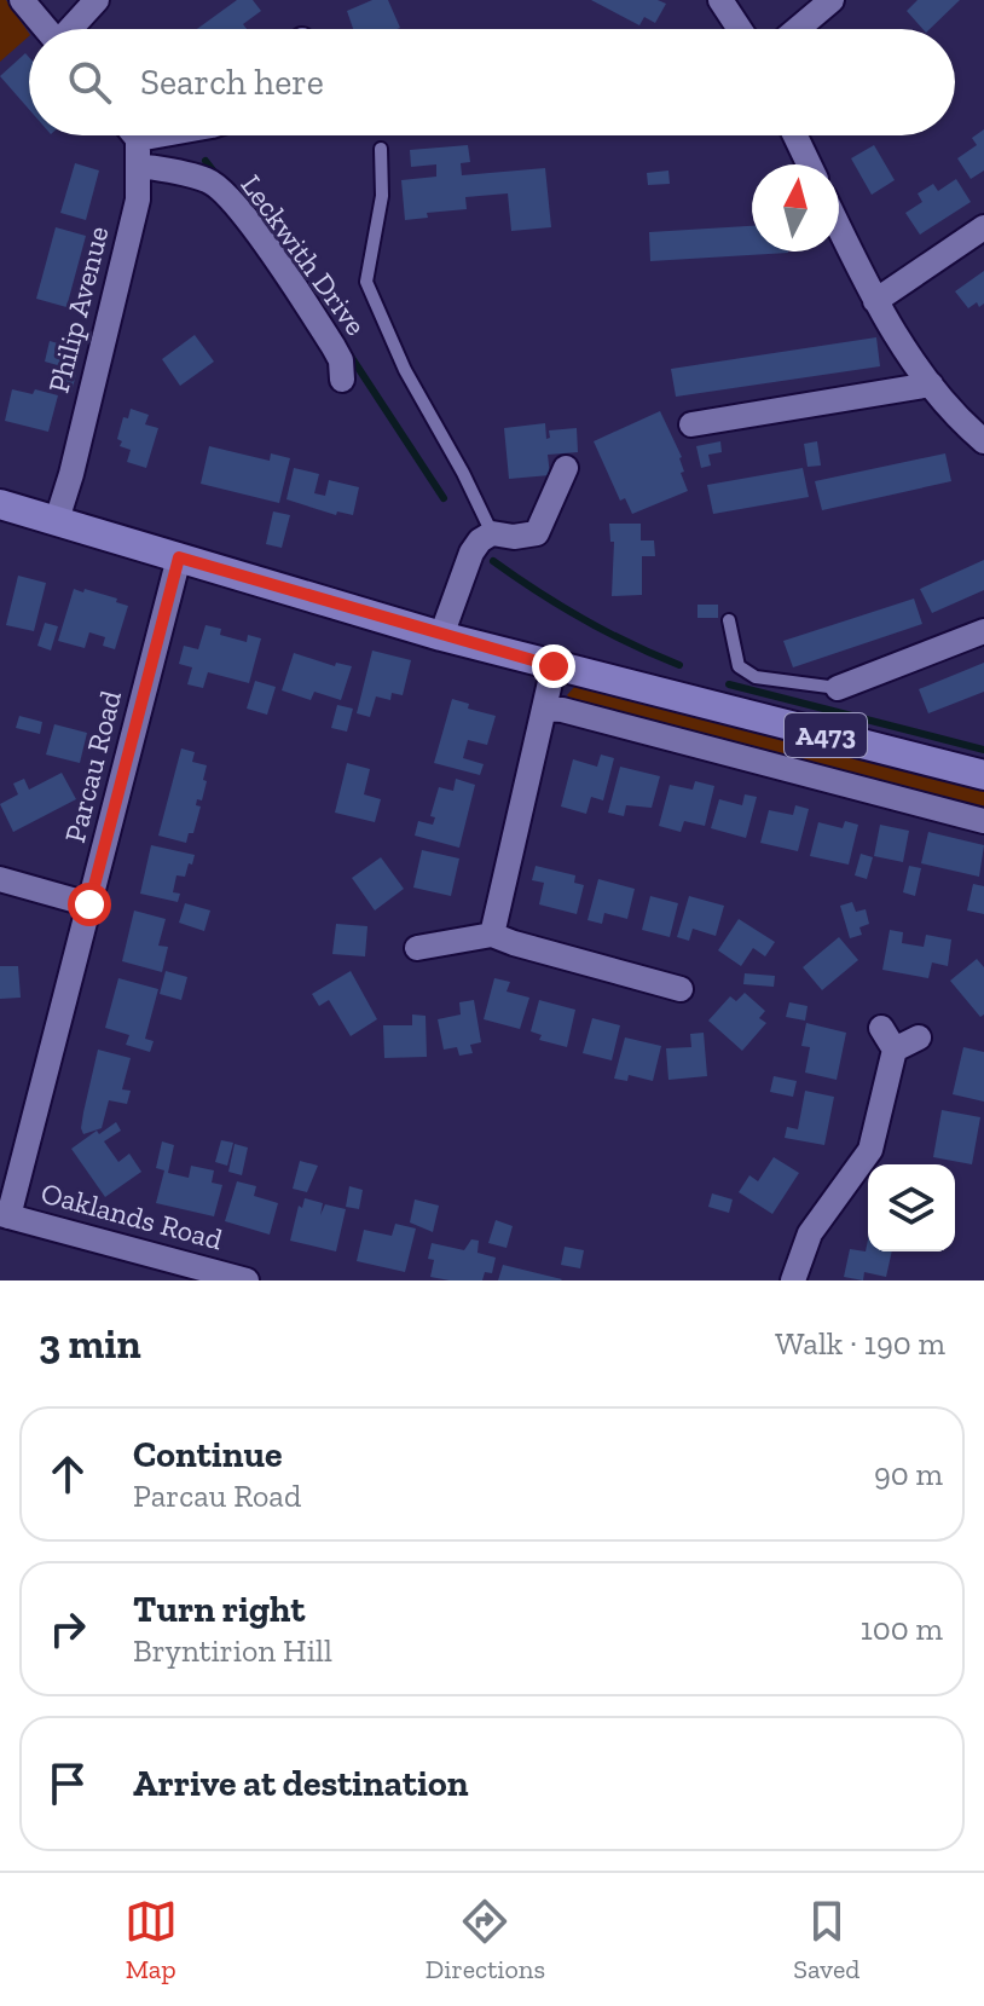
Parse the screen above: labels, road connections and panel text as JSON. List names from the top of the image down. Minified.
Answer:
{"streets":{"main road":["A473"],"street":["Leckwith Drive","Philip Avenue","Parcau Road","Oaklands Road"]},"crossings":[["Leckwith Drive","Philip Avenue"],["Philip Avenue","A473"],["A473","Parcau Road"],["Parcau Road","Oaklands Road"]],"north":"top","page":{"search":"Search here","heading":["3 min","Walk · 190 m"],"list":[["Continue","Parcau Road","90 m"],["Turn right","Bryntirion Hill","100 m"],"Arrive at destination"],"nav":["Map","Directions","Saved"]}}
